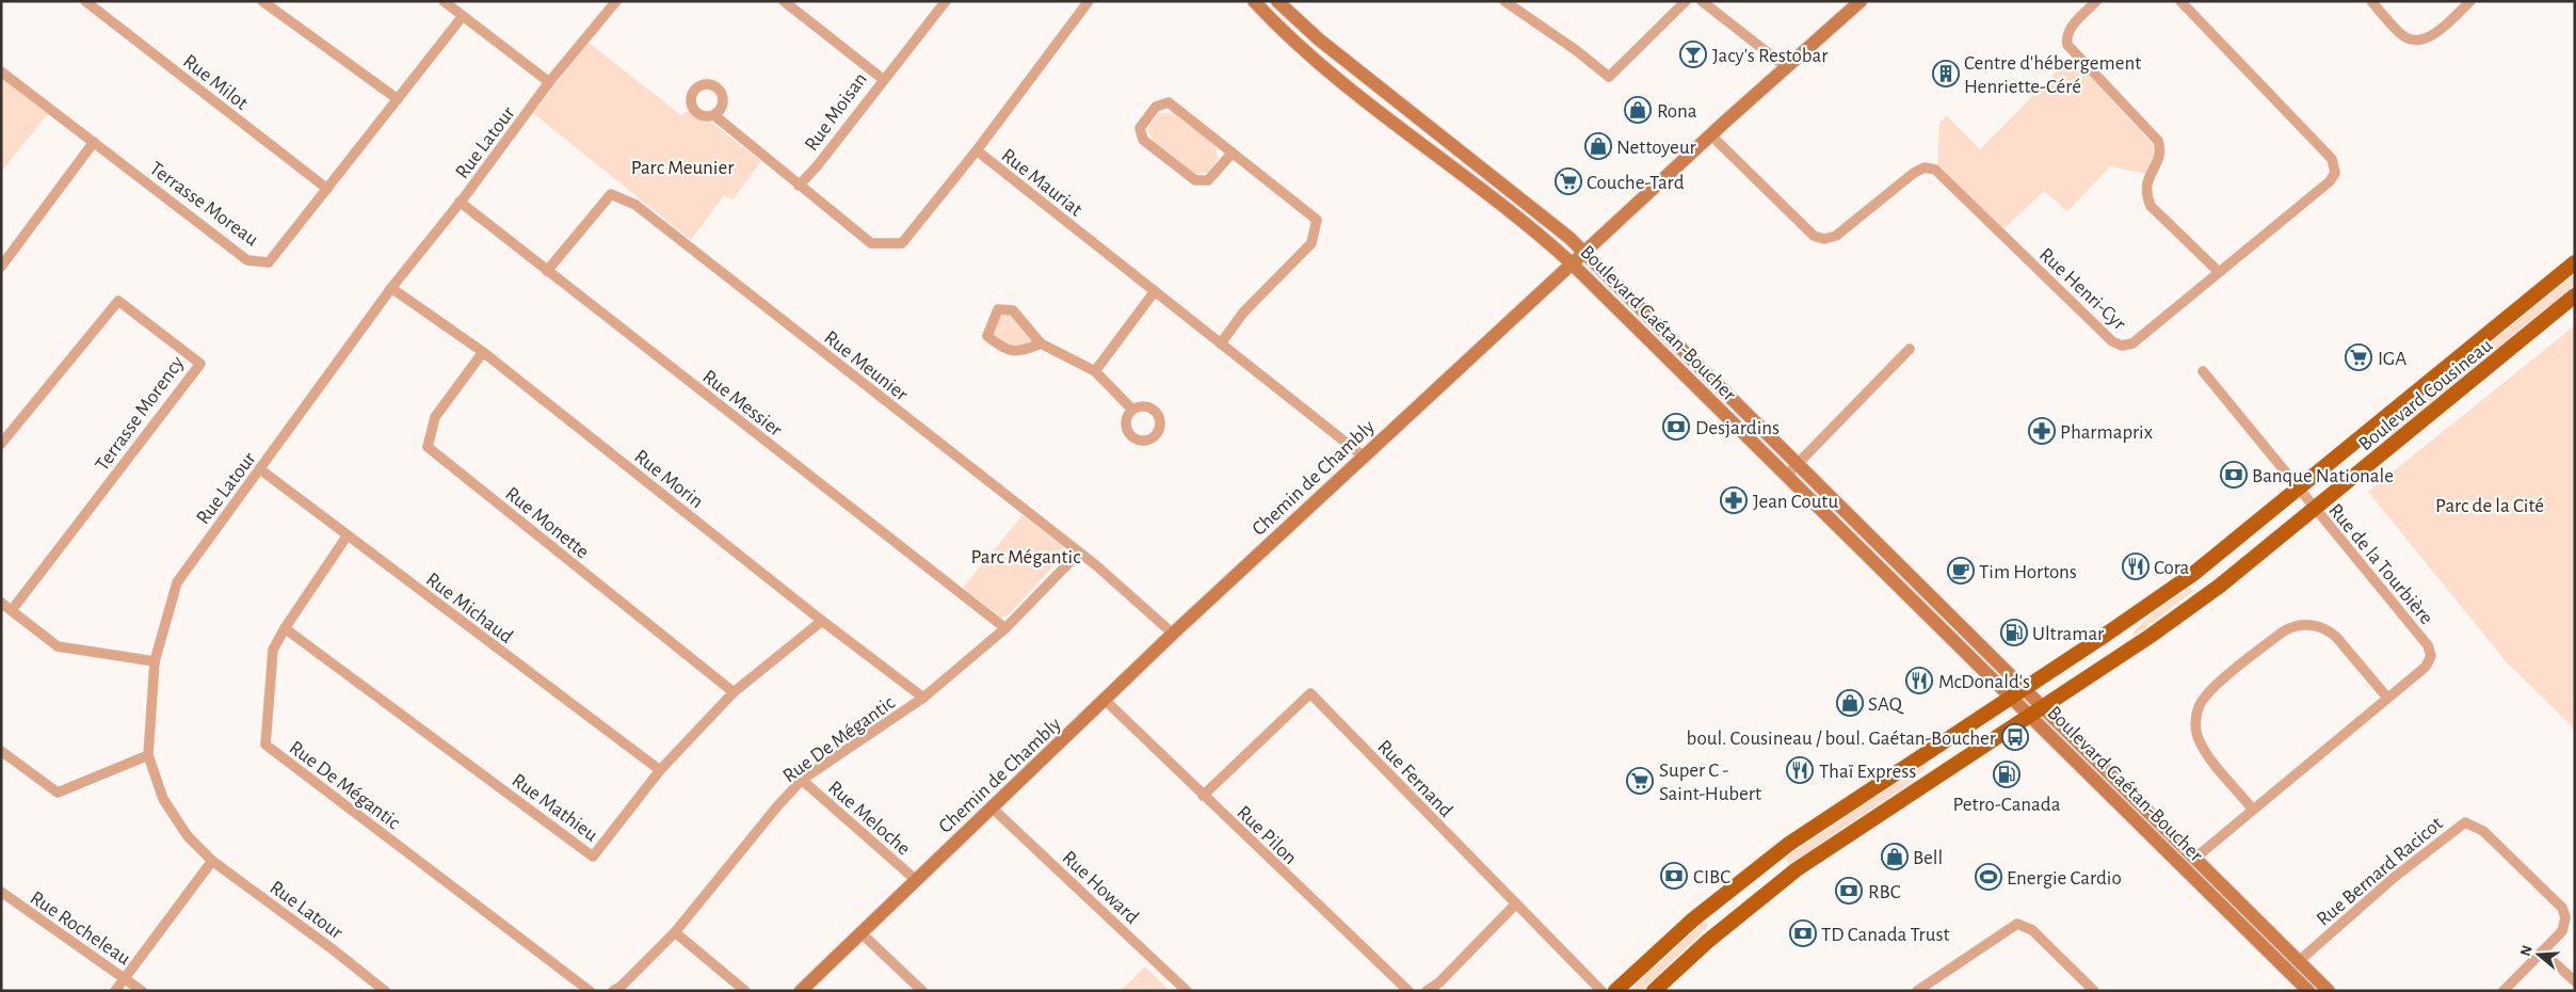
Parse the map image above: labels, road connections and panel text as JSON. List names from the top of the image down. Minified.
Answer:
{"streets":{"main road":["Boulevard Cousineau"],"street":["Rue Milot","Rue Moisan","Rue Latour","Rue Mauriat","Terrasse Moreau","Rue Henri-Cyr","Boulevard Gaétan-Boucher","Rue Meunier","Rue Messier","Terrasse Morency","Chemin de Chambly","Rue Morin","Rue Monette","Rue de la Tourbière","Rue Michaud","Rue De Mégantic","Rue Fernand","Rue Mathieu","Rue Meloche","Rue Pilon","Rue Bernard Racicot","Rue Howard","Rue Rocheleau"]},"crossings":[["Rue Milot","Terrasse Moreau"],["Rue Moisan","Rue Mauriat"],["Rue Latour","Rue Messier"],["Rue Latour","Rue Morin"],["Rue Latour","Rue Michaud"],["Rue Mauriat","Chemin de Chambly"],["Rue Henri-Cyr","Chemin de Chambly"],["Boulevard Gaétan-Boucher","Boulevard Cousineau"],["Boulevard Gaétan-Boucher","Chemin de Chambly"],["Boulevard Gaétan-Boucher","Rue de la Tourbière"],["Boulevard Gaétan-Boucher","Rue Bernard Racicot"],["Rue Meunier","Rue Messier"],["Rue Meunier","Chemin de Chambly"],["Rue Meunier","Rue De Mégantic"],["Boulevard Cousineau","Rue de la Tourbière"],["Rue Messier","Rue De Mégantic"],["Chemin de Chambly","Rue Meloche"],["Chemin de Chambly","Rue Pilon"],["Chemin de Chambly","Rue Howard"],["Rue Morin","Rue Monette"],["Rue Morin","Rue De Mégantic"],["Rue Morin","Rue Mathieu"],["Rue Monette","Rue Mathieu"],["Rue Michaud","Rue De Mégantic"],["Rue Michaud","Rue Mathieu"],["Rue De Mégantic","Rue Mathieu"],["Rue De Mégantic","Rue Meloche"],["Rue Fernand","Rue Pilon"]],"parks":["Parc Meunier","Parc de la Cité","Parc Mégantic"],"places":{"bar":["Jacy's Restobar"],"building":["Centre d'hébergement Henriette-Céré"],"shop":["Rona","Nettoyeur","SAQ","Bell"],"supermarket":["Couche-Tard","IGA","Super C - Saint-Hubert"],"bank":["Desjardins","Banque Nationale","CIBC","RBC","TD Canada Trust"],"pharmacy":["Pharmaprix","Jean Coutu"],"restaurant":["Cora","McDonald's","Thaï Express"],"cafe":["Tim Hortons"],"fuel station":["Ultramar","Petro-Canada"],"bus stop":["boul. Cousineau / boul. Gaétan-Boucher"],"sports":["Energie Cardio"]},"north":"left"}
